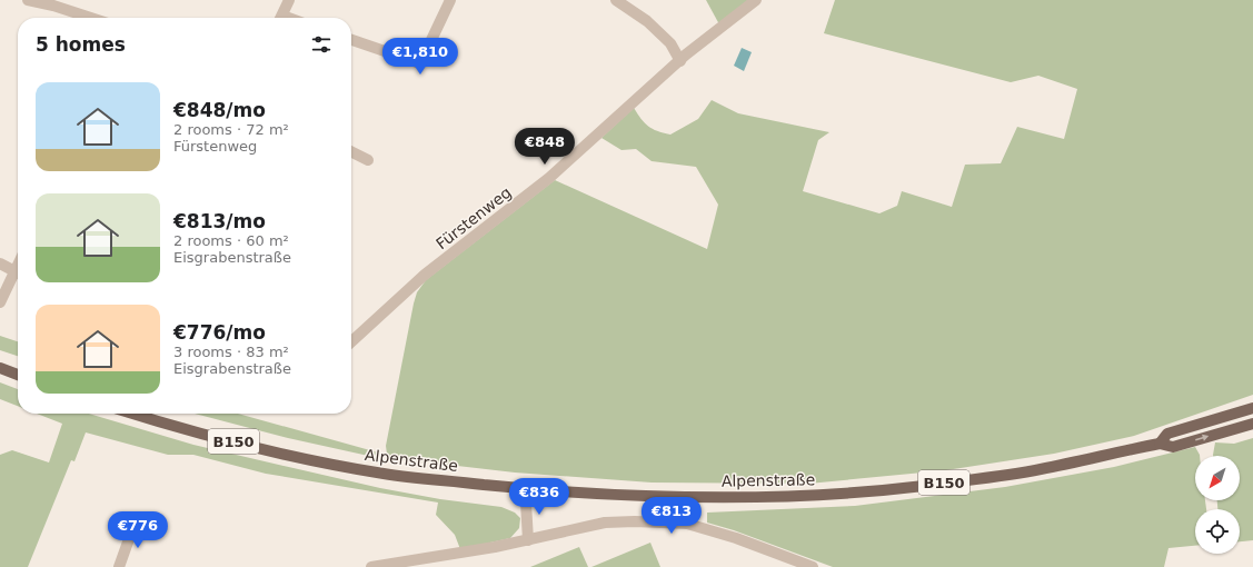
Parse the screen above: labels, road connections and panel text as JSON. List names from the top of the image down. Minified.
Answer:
{"streets":{"main road":["B150","Alpenstraße"],"street":["Fürstenweg"]},"north":"bottom left","page":{"heading":"5 homes","price":["€1,810","€848","€836","€813","€776"],"list":[{"name":"€848/mo","note":"2 rooms · 72 m² · Fürstenweg"},{"name":"€813/mo","note":"2 rooms · 60 m² · Eisgrabenstraße"},{"name":"€776/mo","note":"3 rooms · 83 m² · Eisgrabenstraße"}]}}
